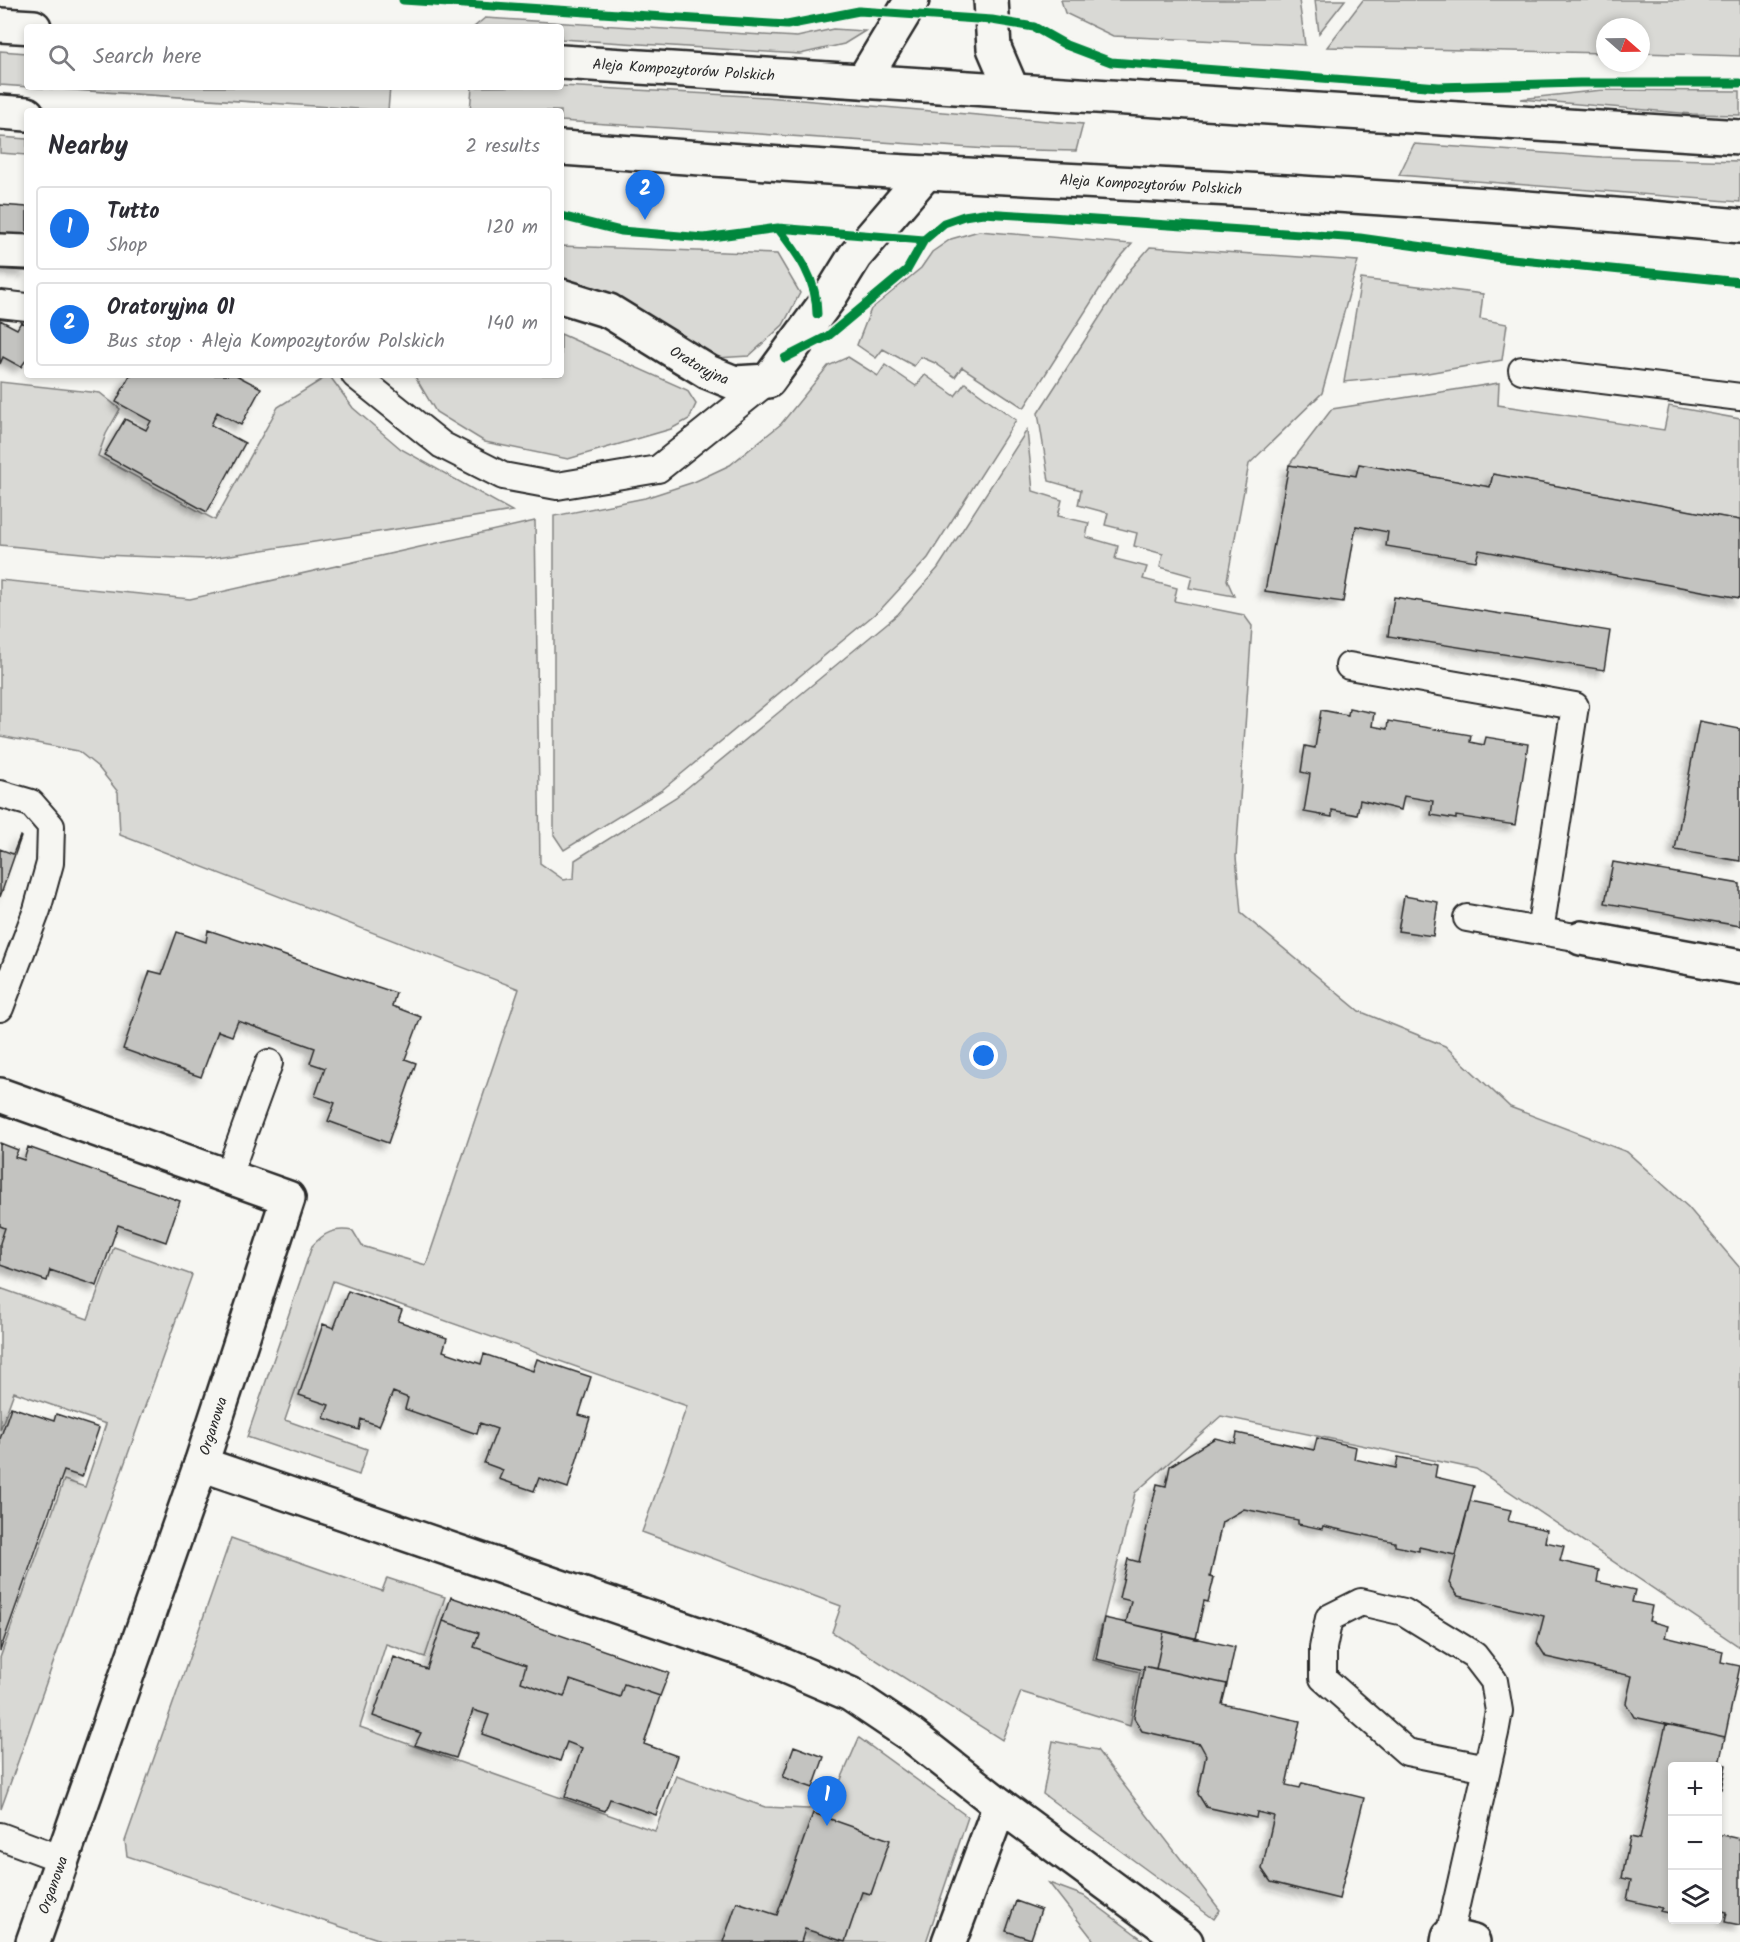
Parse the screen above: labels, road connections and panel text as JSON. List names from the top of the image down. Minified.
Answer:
{"streets":{"street":["Aleja Kompozytorów Polskich","Oratoryjna","Organowa"]},"north":"right","page":{"search":"Search here","heading":["Nearby","2 results"],"pins":["2","1"],"list":[{"mark":"1","name":"Tutto","note":"Shop","value":"120 m"},{"mark":"2","name":"Oratoryjna 01","note":"Bus stop · Aleja Kompozytorów Polskich","value":"140 m"}],"map_buttons":["+","−"]}}
